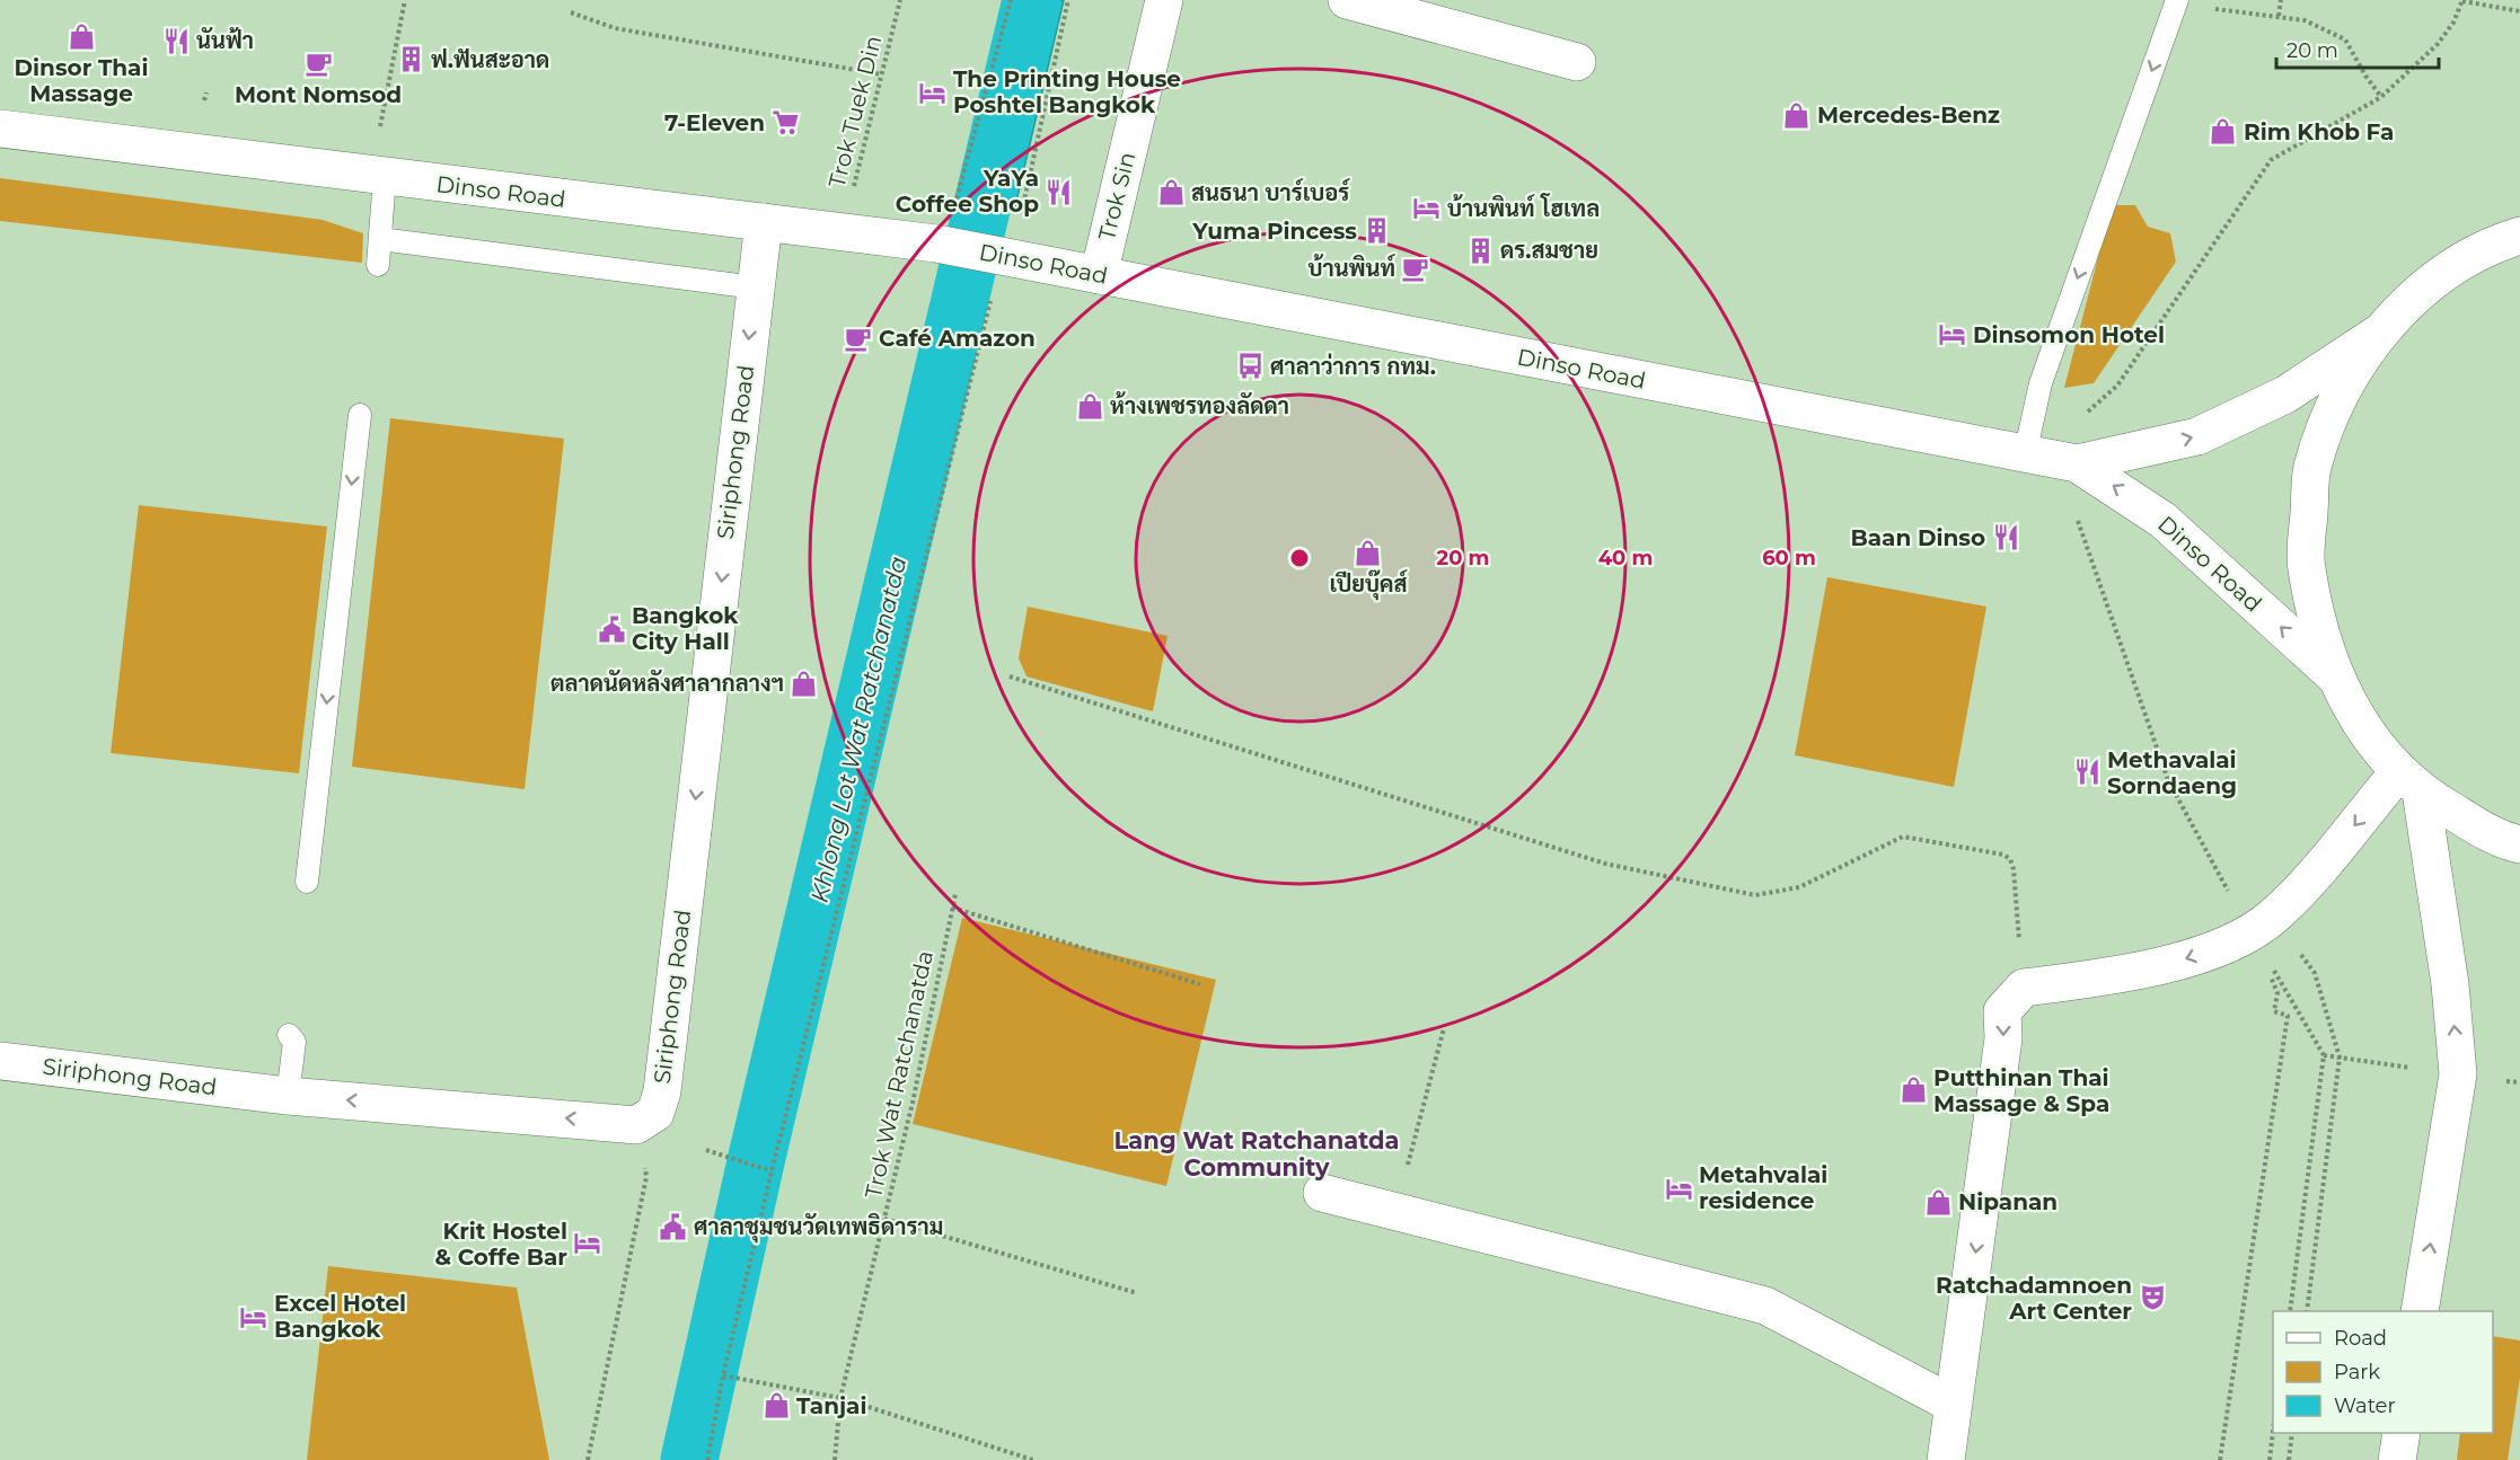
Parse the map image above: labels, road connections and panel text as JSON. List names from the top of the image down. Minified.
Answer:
{"streets":{"main road":["Dinso Road","Trok Sin","Siriphong Road"],"path":["Trok Tuek Din","Trok Wat Ratchanatda"]},"crossings":[["Trok Tuek Din","Dinso Road"],["Dinso Road","Trok Sin"],["Dinso Road","Siriphong Road"]],"districts":["Lang Wat Ratchanatda Community"],"water":["Khlong Lot Wat Ratchanatda"],"places":{"shop":["Dinsor Thai Massage","Mercedes-Benz","Rim Khob Fa","สนธนา บาร์เบอร์","ห้างเพชรทองลัดดา","เปียบุ๊คส์","ตลาดนัดหลังศาลากลางฯ","Putthinan Thai Massage & Spa","Nipanan","Tanjai"],"restaurant":["นันฟ้า","YaYa Coffee Shop","Baan Dinso","Methavalai Sorndaeng"],"building":["ฟ.ฟันสะอาด","Yuma Pincess","ดร.สมชาย"],"cafe":["Mont Nomsod","บ้านพินท์","Café Amazon"],"hotel":["The Printing House Poshtel Bangkok","บ้านพินท์ โฮเทล","Dinsomon Hotel","Metahvalai residence","Krit Hostel & Coffe Bar","Excel Hotel Bangkok"],"supermarket":["7-Eleven"],"bus stop":["ศาลาว่าการ กทม."],"public building":["Bangkok City Hall","ศาลาชุมชนวัดเทพธิดาราม"],"theatre":["Ratchadamnoen Art Center"]},"legend":["Road","Park","Water"],"scale_bar":"20 m","rings":["20 m","40 m","60 m"]}
